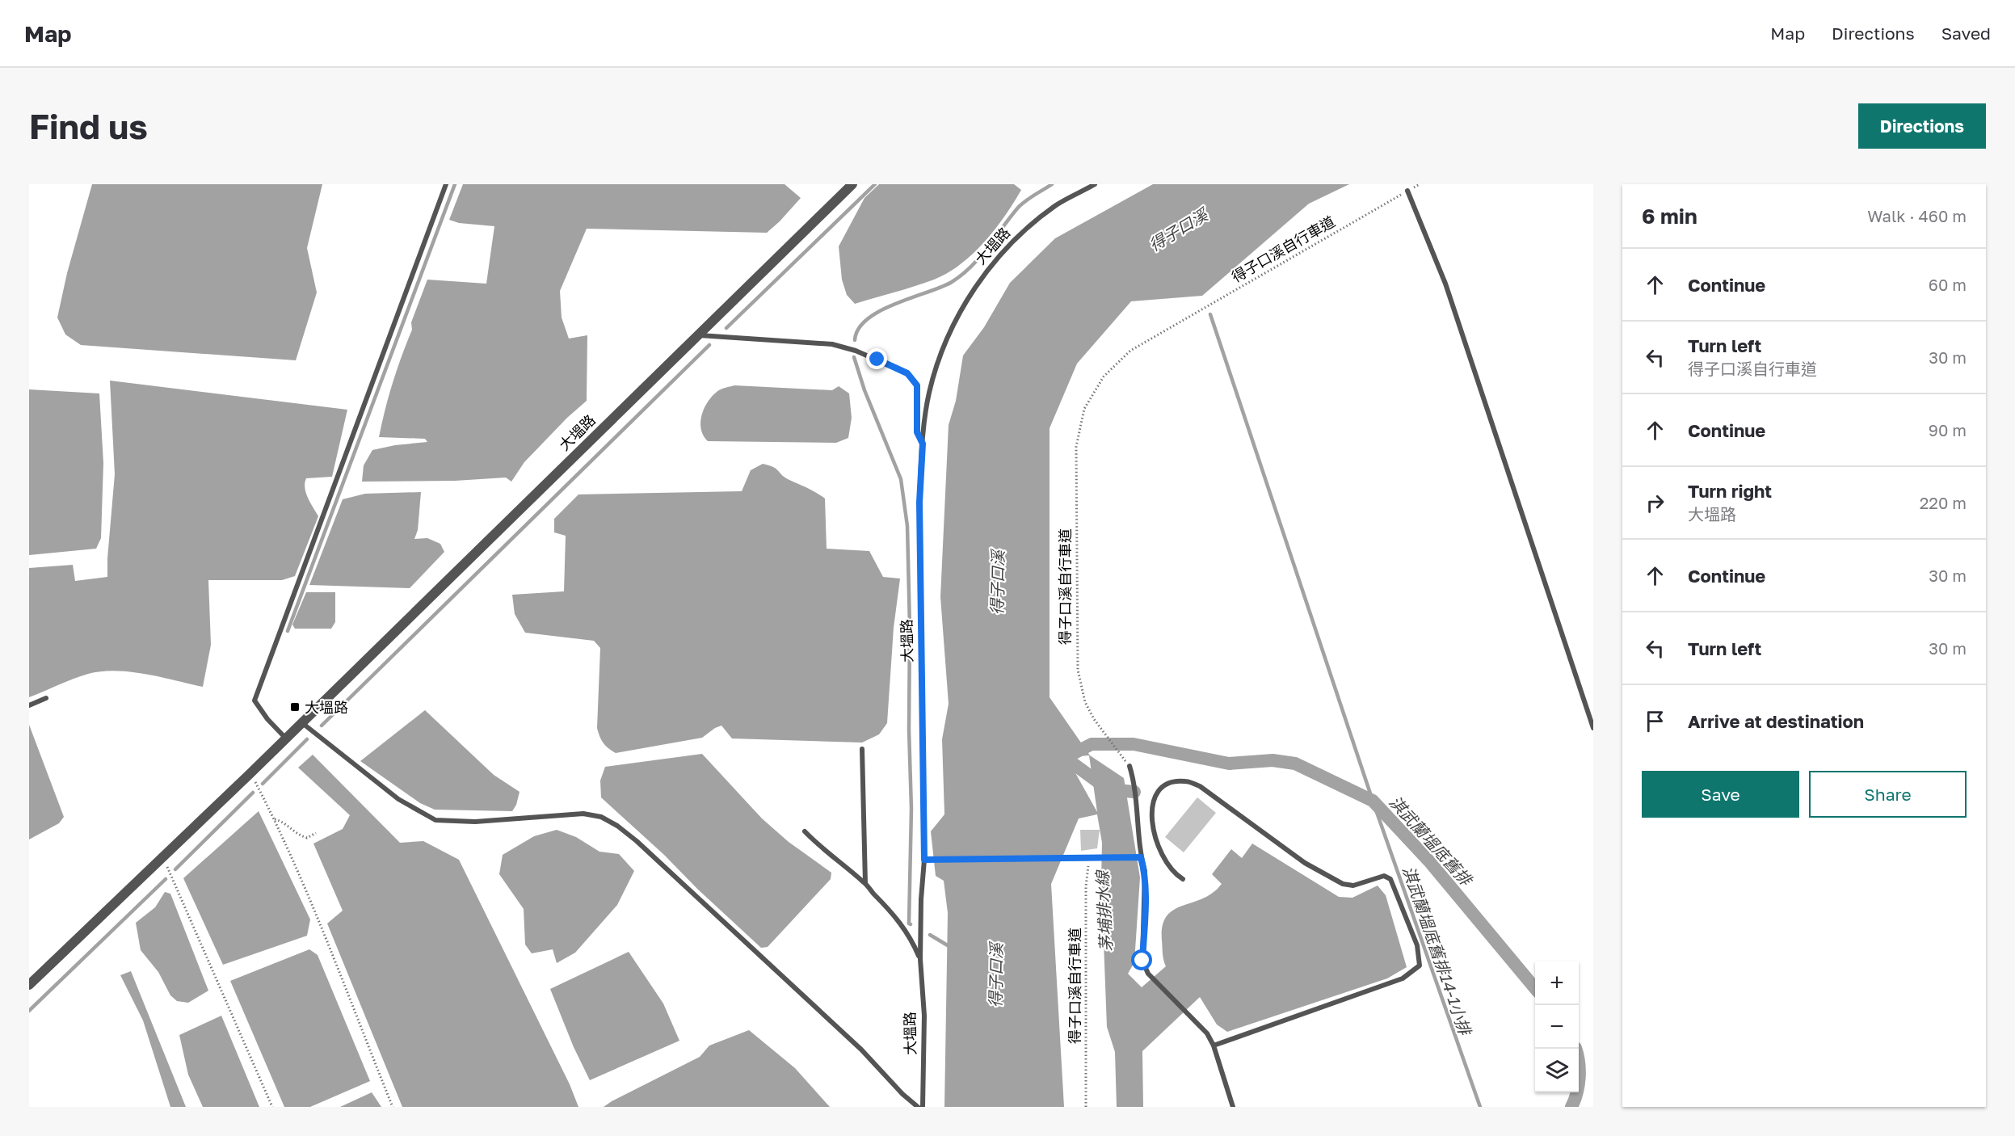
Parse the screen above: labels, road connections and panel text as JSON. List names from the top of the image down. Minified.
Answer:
{"streets":{"street":["大塭路"],"path":["得子口溪自行車道"]},"water":["得子口溪","淇武蘭塭底舊排","茅埔排水線","淇武蘭塭底舊排14-1小排"],"places":{"transit":["大塭路"]},"page":{"header":"Map","nav":["Map","Directions","Saved"],"buttons":["Directions",["Save","Share"]],"title":"Find us","heading":["6 min","Walk · 460 m"],"list":[["Continue","60 m"],["Turn left","得子口溪自行車道","30 m"],["Continue","90 m"],["Turn right","大塭路","220 m"],["Continue","30 m"],["Turn left","30 m"],"Arrive at destination"],"map_buttons":["+","−"]}}
